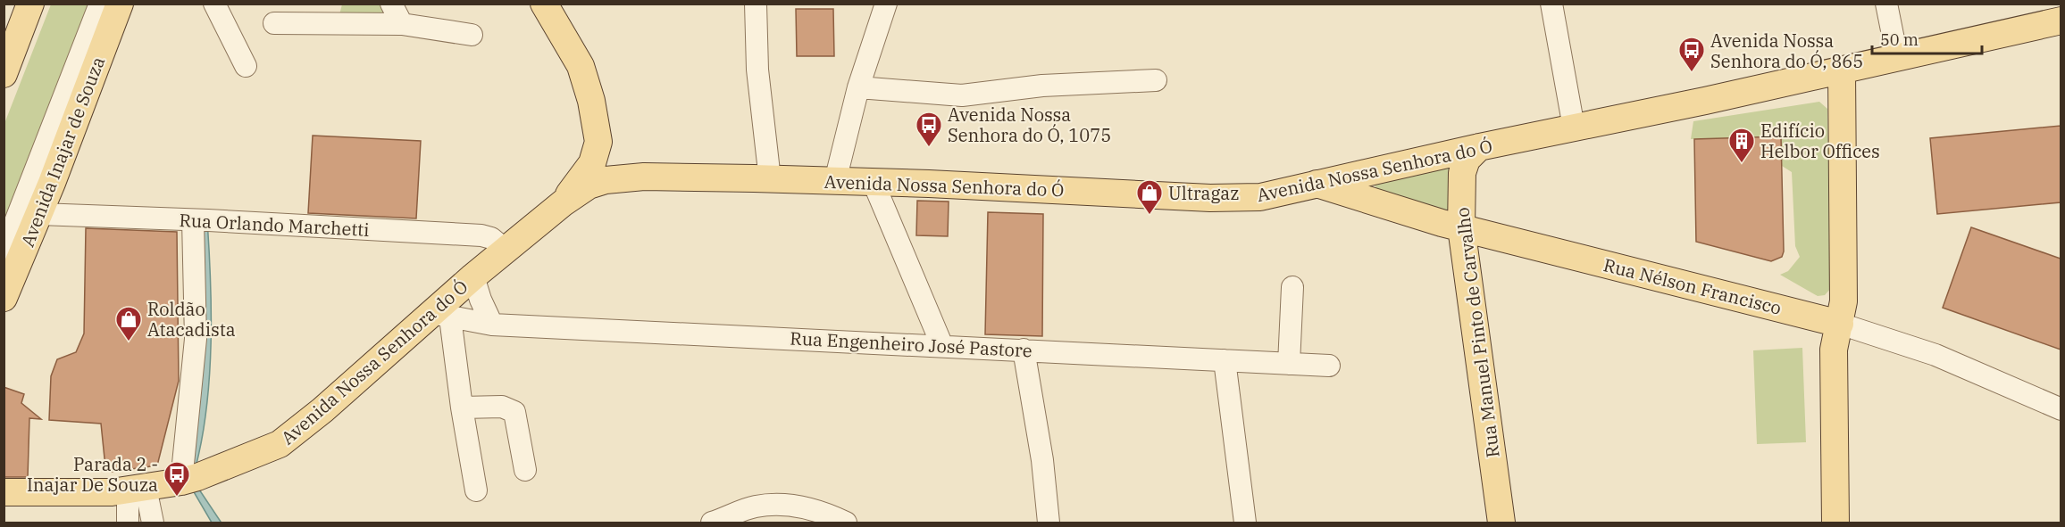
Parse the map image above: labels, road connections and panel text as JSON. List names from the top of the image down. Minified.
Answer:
{"streets":{"main road":["Avenida Inajar de Souza","Avenida Nossa Senhora do Ó","Rua Nélson Francisco","Rua Manuel Pinto de Carvalho"],"street":["Rua Orlando Marchetti","Rua Engenheiro José Pastore"]},"crossings":[["Avenida Inajar de Souza","Rua Orlando Marchetti"],["Avenida Nossa Senhora do Ó","Rua Orlando Marchetti"],["Avenida Nossa Senhora do Ó","Rua Nélson Francisco"],["Avenida Nossa Senhora do Ó","Rua Manuel Pinto de Carvalho"],["Avenida Nossa Senhora do Ó","Rua Engenheiro José Pastore"],["Rua Nélson Francisco","Rua Manuel Pinto de Carvalho"]],"places":{"bus stop":["Avenida Nossa Senhora do Ó, 865","Avenida Nossa Senhora do Ó, 1075","Parada 2 - Inajar De Souza"],"building":["Edifício Helbor Offices"],"shop":["Ultragaz","Roldão Atacadista"]},"scale_bar":"50 m"}
